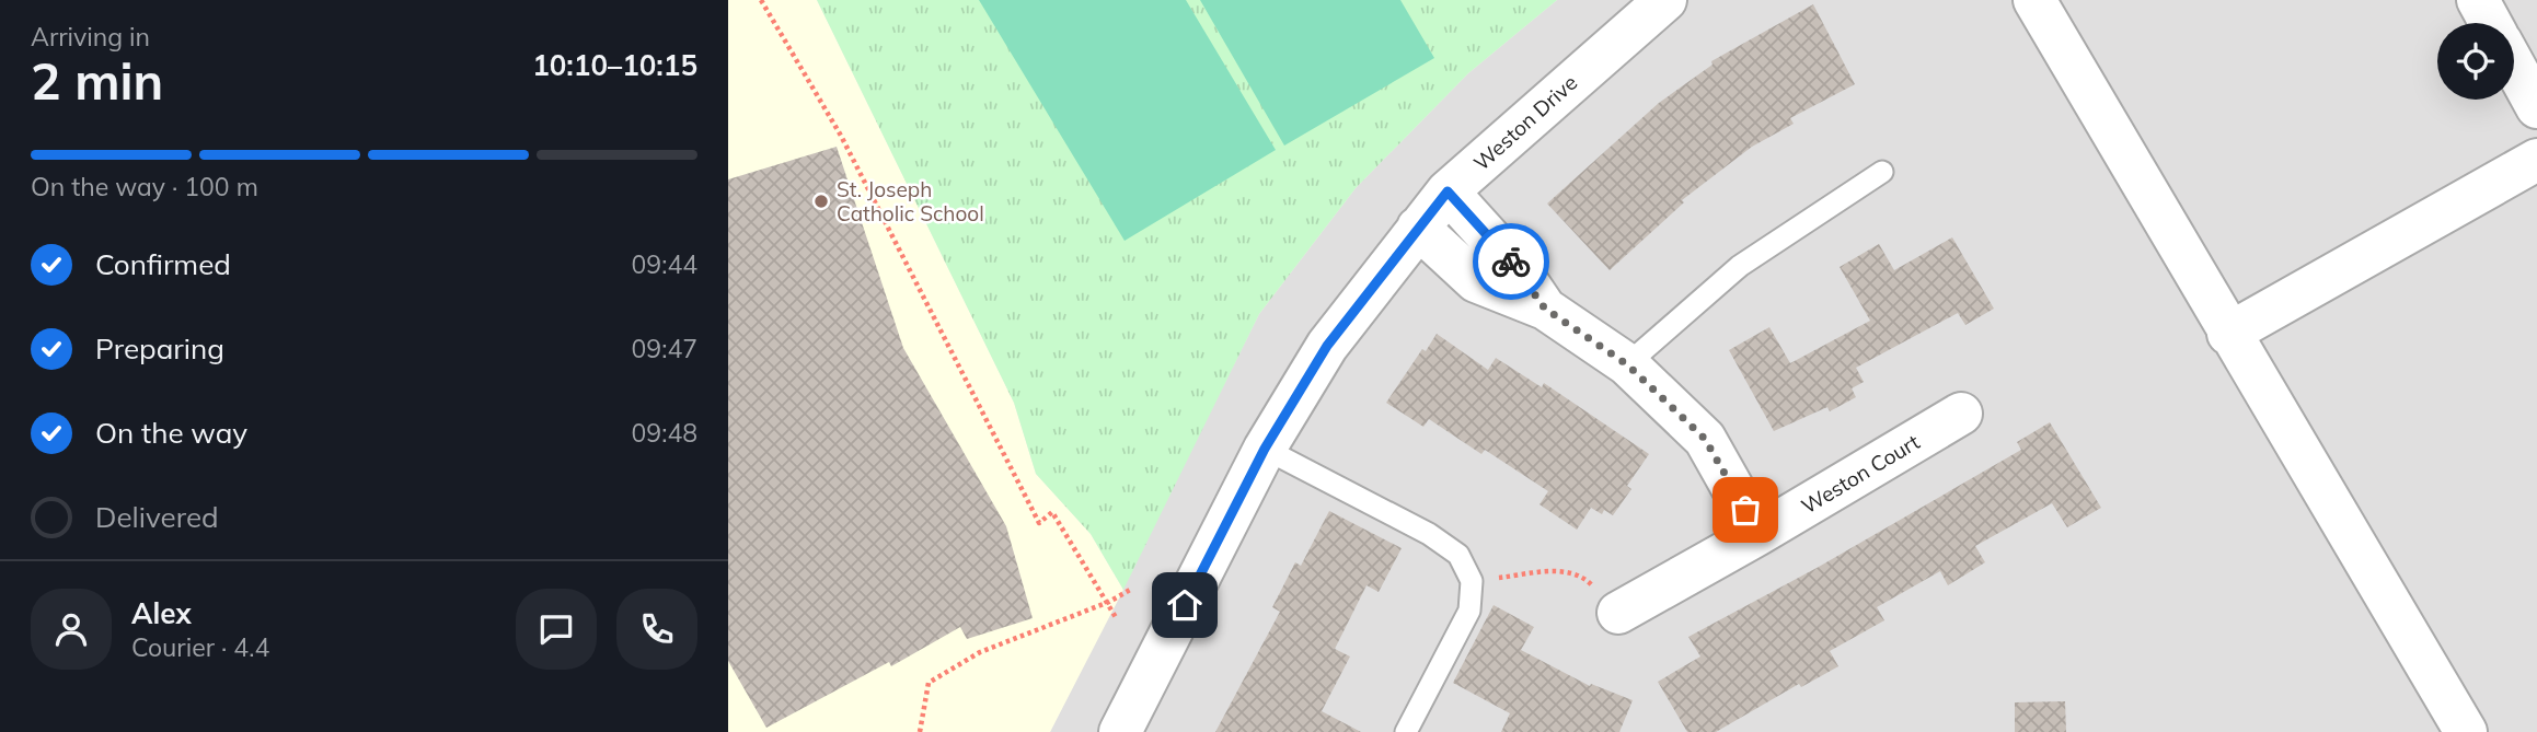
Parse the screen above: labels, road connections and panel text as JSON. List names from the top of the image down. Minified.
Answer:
{"streets":{"street":["Weston Drive","Weston Court"]},"places":["St. Joseph Catholic School"],"page":{"heading":["2 min","Arriving in","10:10–10:15"],"panel":["Alex","Courier · 4.4"],"bar":"On the way · 100 m","list":[["Confirmed","09:44"],["Preparing","09:47"],["On the way","09:48"],"Delivered"]}}
